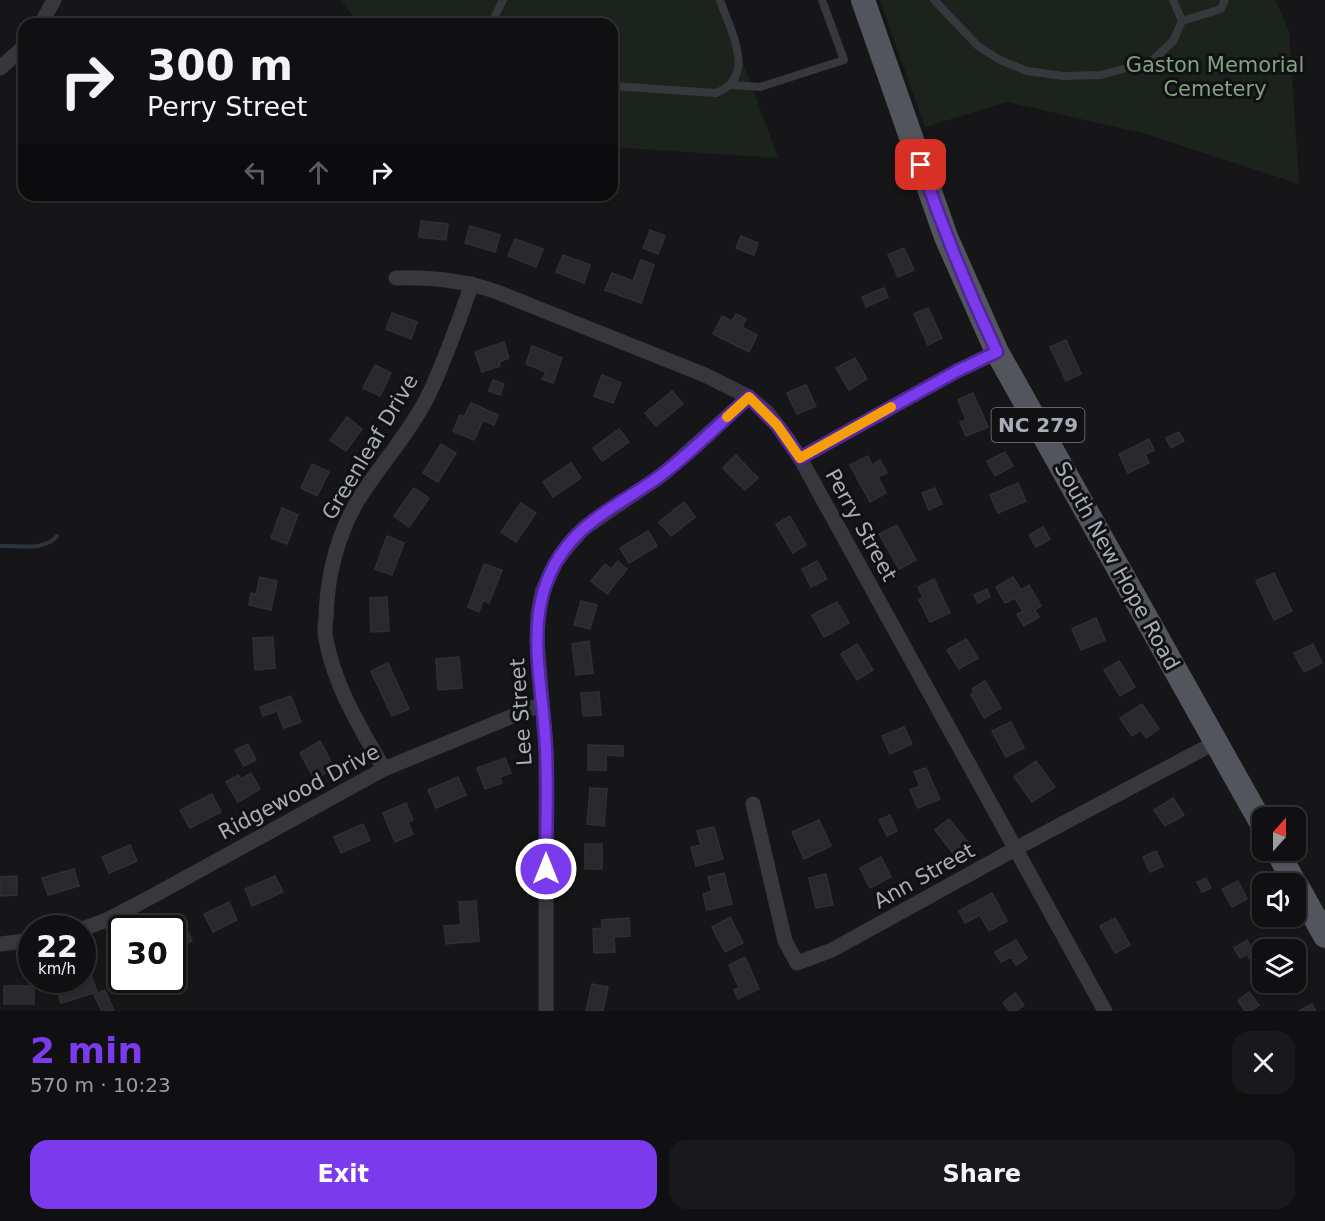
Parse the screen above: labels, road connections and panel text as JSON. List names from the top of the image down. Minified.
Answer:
{"streets":{"main road":["NC 279","South New Hope Road"],"street":["Greenleaf Drive","Perry Street","Lee Street","Ridgewood Drive","Ann Street"]},"crossings":[["Greenleaf Drive","Perry Street"],["Greenleaf Drive","Ridgewood Drive"],["Perry Street","Lee Street"],["Perry Street","Ann Street"],["South New Hope Road","Ann Street"],["Lee Street","Ridgewood Drive"]],"parks":["Gaston Memorial Cemetery"],"north":"top","page":{"turn":["300 m","Perry Street"],"speed":"22 km/h","limit":"30","heading":["2 min","570 m · 10:23"],"buttons":["Exit","Share"]}}
